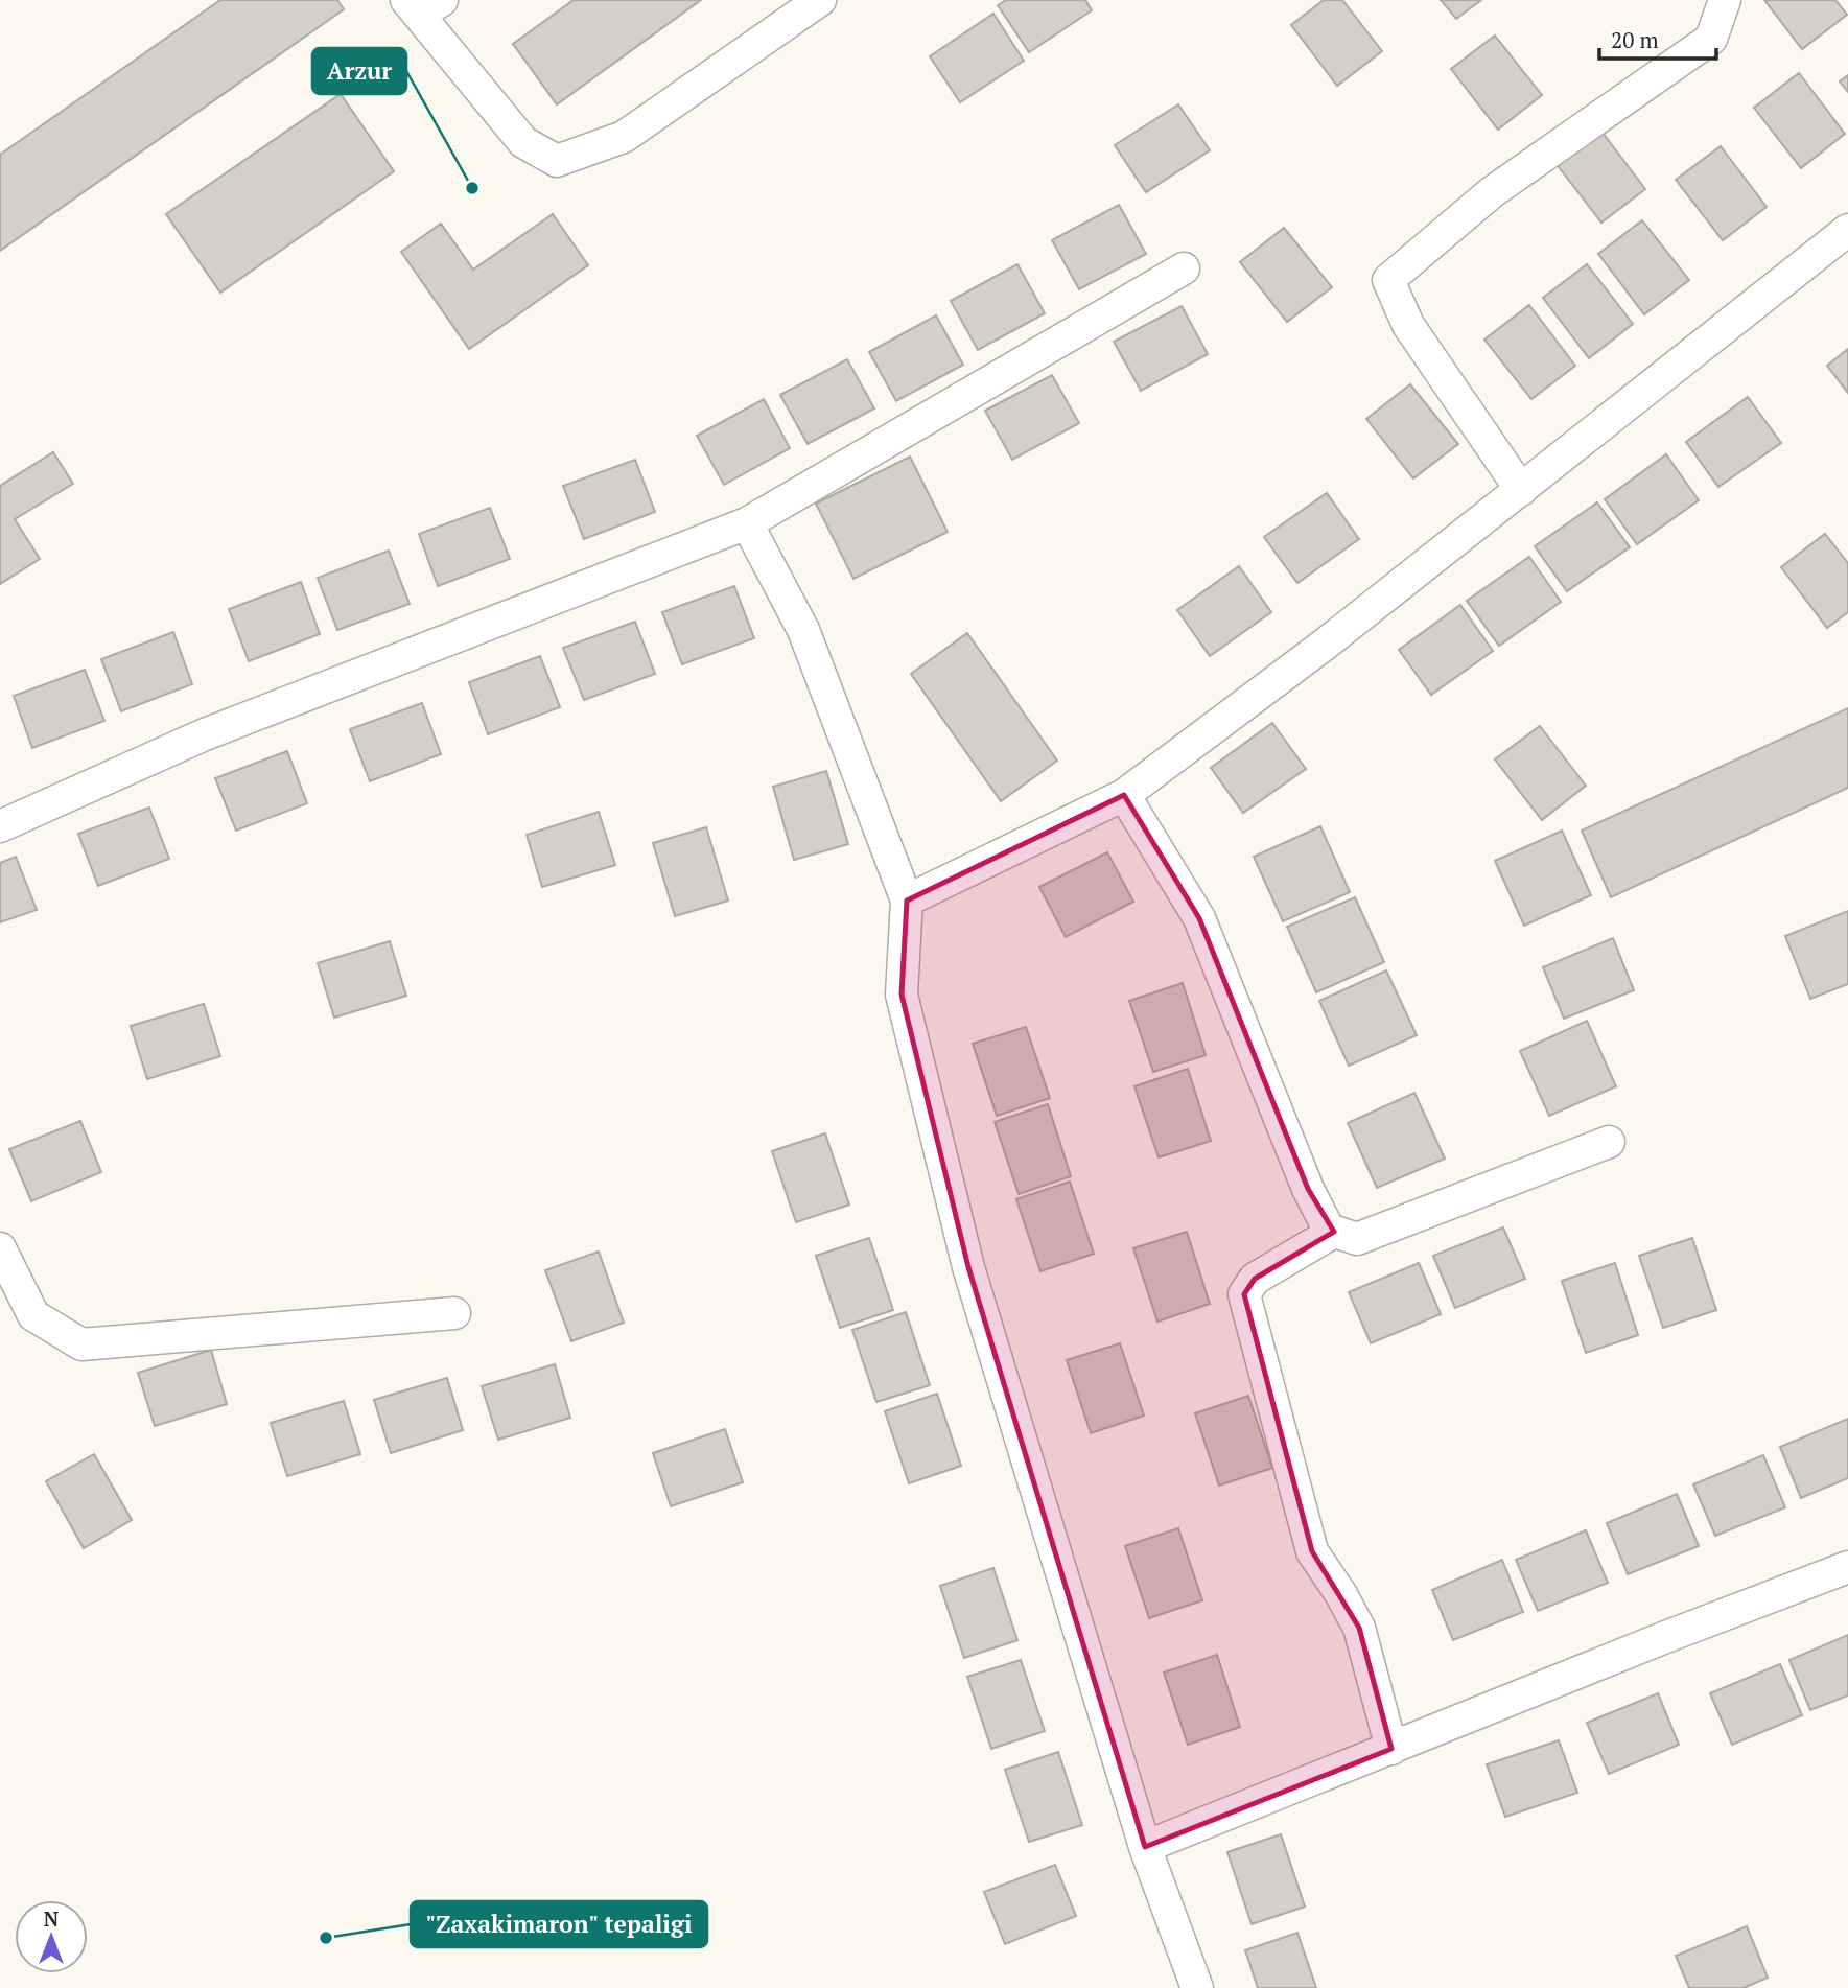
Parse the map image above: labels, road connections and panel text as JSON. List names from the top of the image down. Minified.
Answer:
{"places":["Arzur","\"Zaxakimaron\" tepaligi"],"scale_bar":"20 m","north":"top"}
